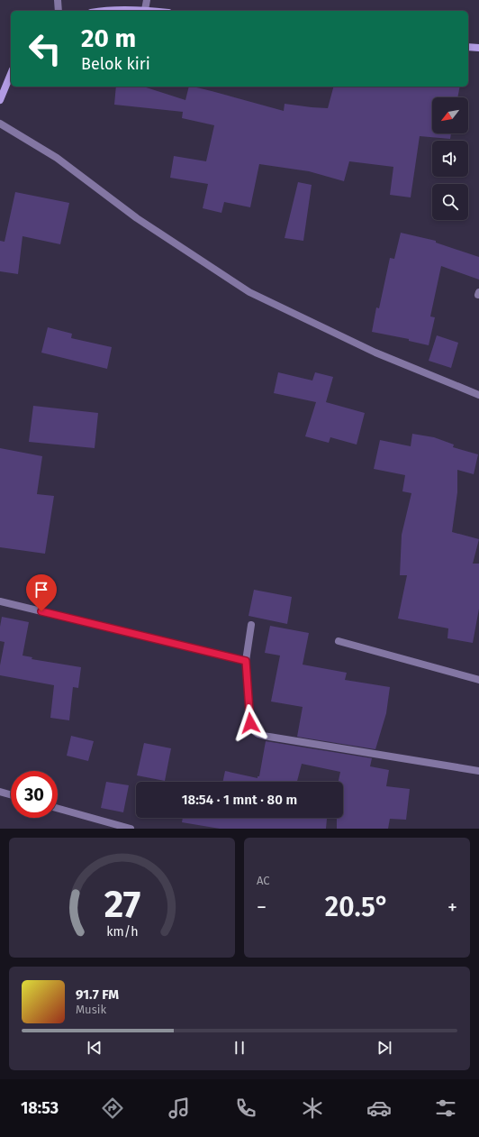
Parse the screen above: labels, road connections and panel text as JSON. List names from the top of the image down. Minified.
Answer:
{"north":"bottom left","page":{"turn":["20 m","Belok kiri"],"limit":"30","trip":"18:54 · 1 mnt · 80 m","tile":"AC","heat":["−","20.5°","+"],"song":["91.7 FM","Musik"],"tabs":"18:53","gauge":["27","km/h"]}}
